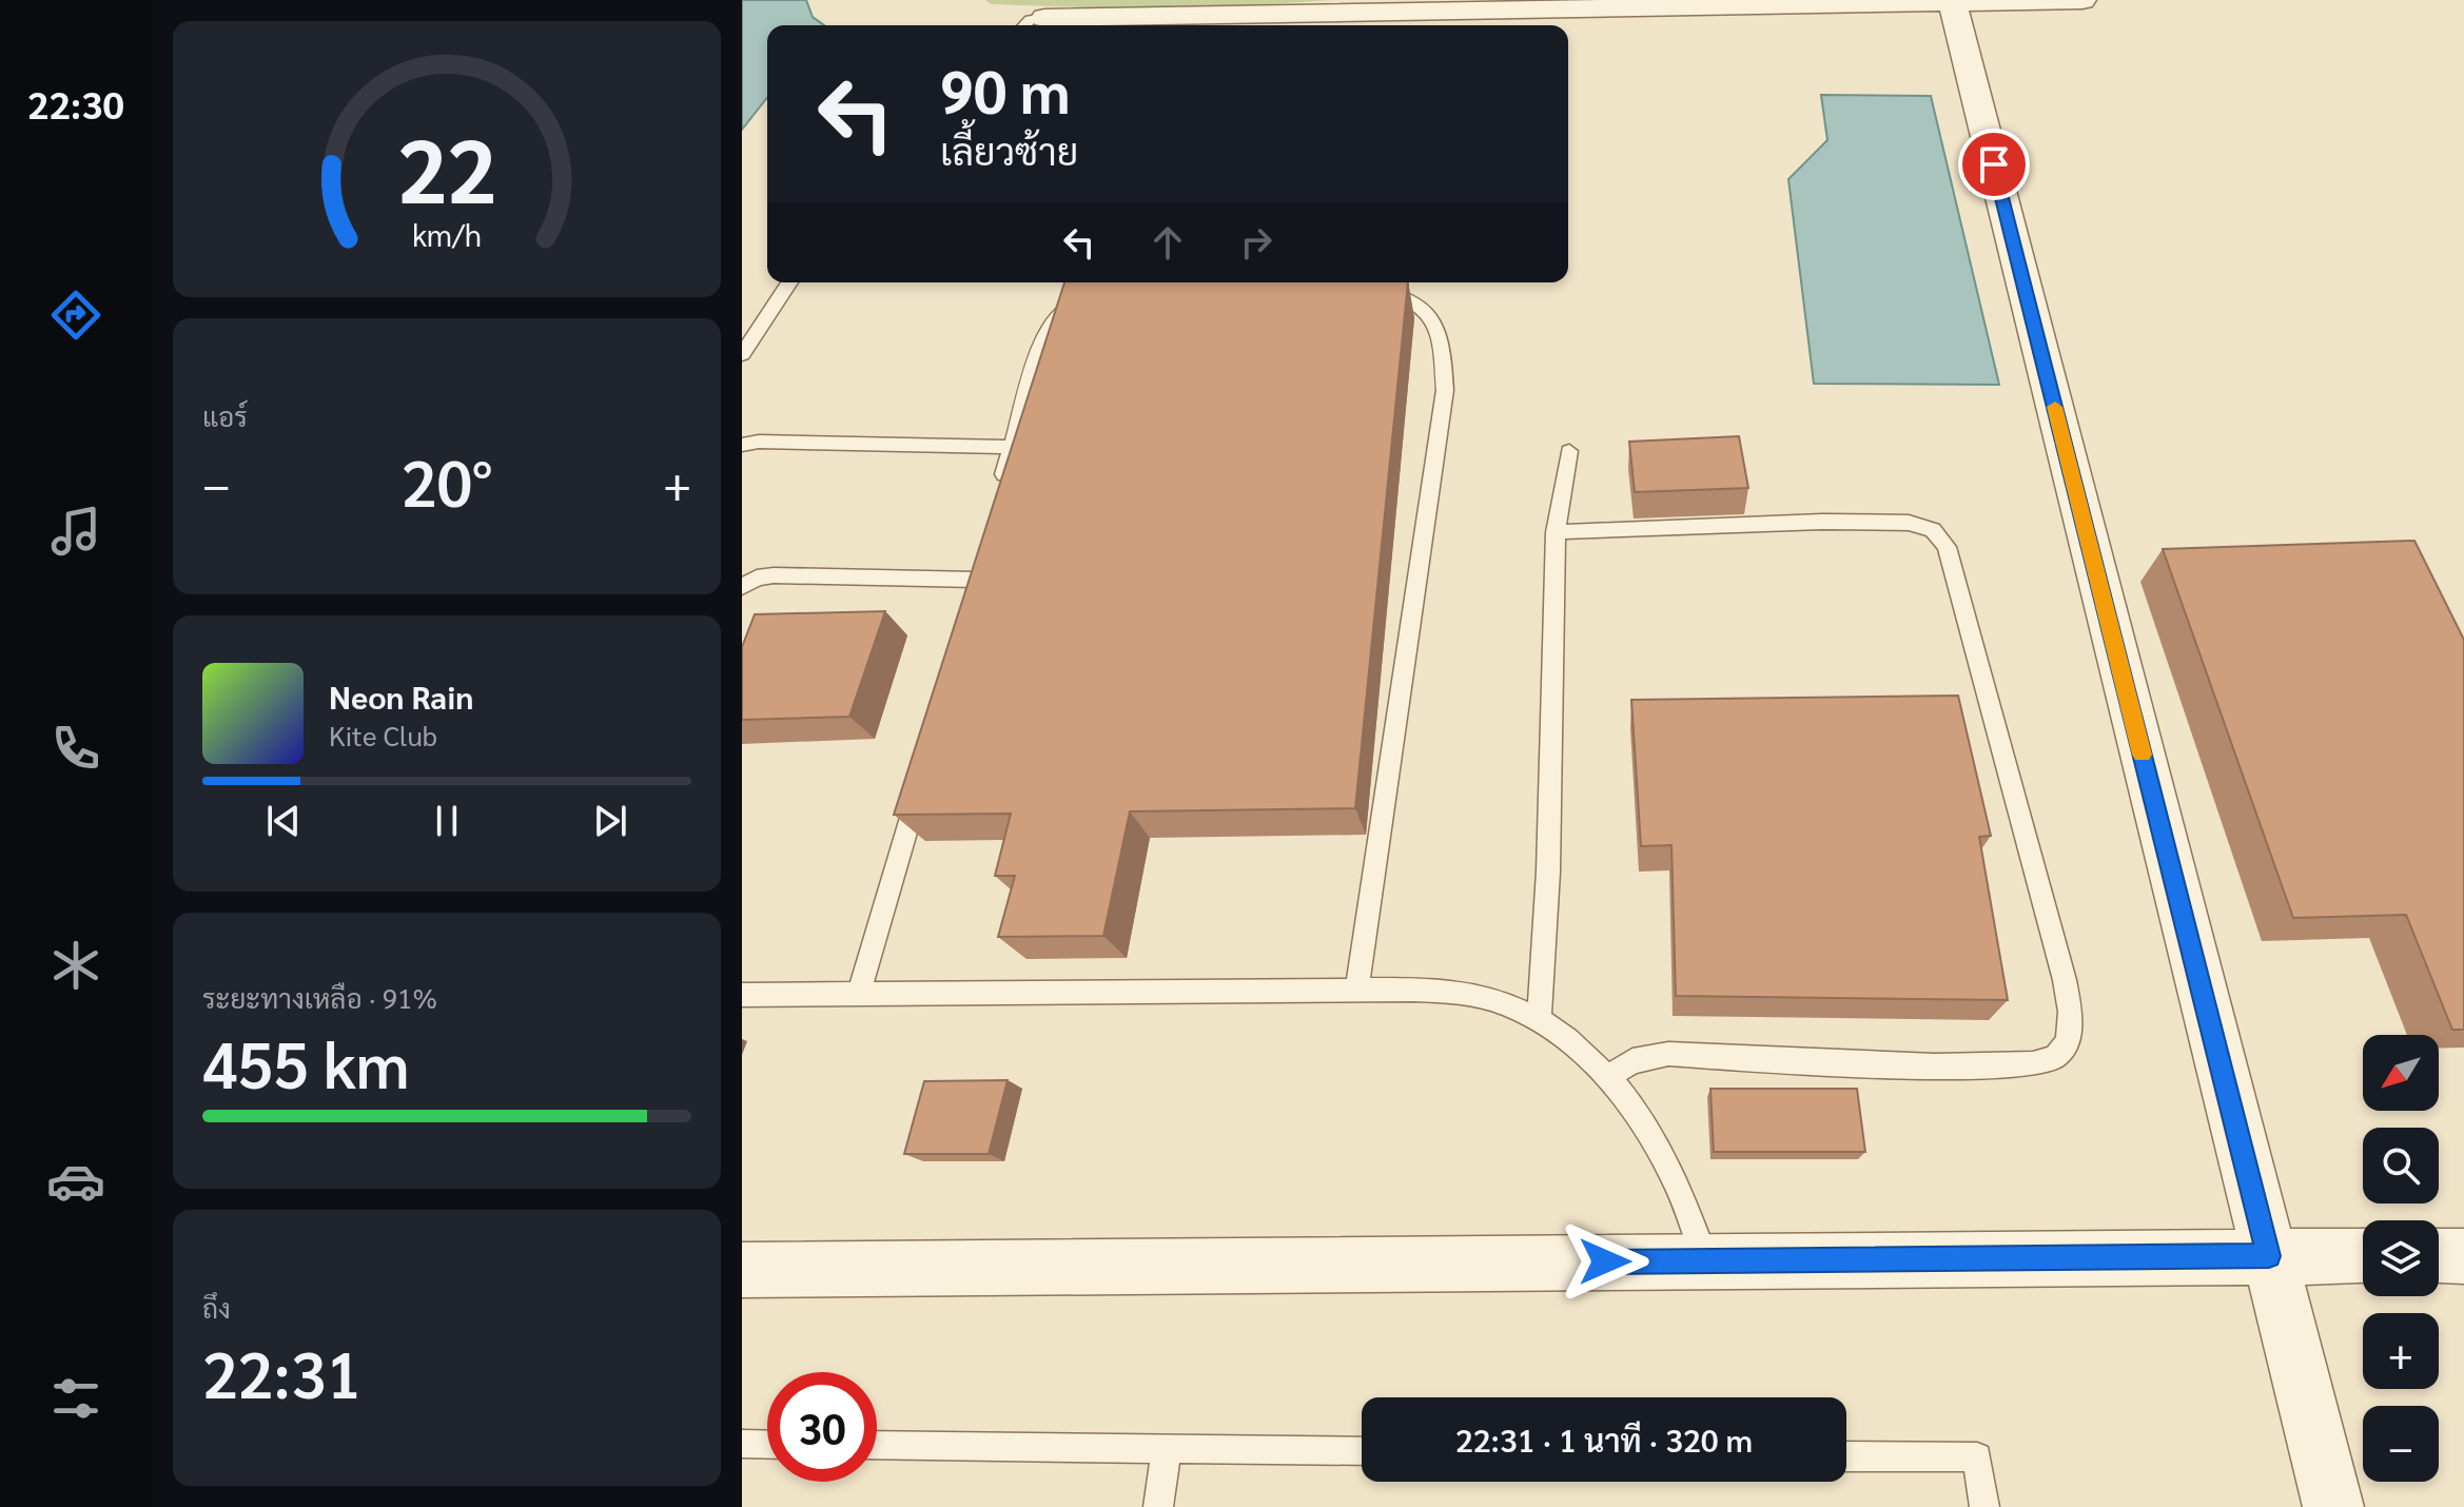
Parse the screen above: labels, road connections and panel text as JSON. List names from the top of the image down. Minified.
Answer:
{"north":"bottom left","page":{"tabs":"22:30","turn":["90 m","เลี้ยวซ้าย"],"tile":["แอร์",["ระยะทางเหลือ · 91%","455 km"],["ถึง","22:31"]],"heat":["−","20°","+"],"song":["Neon Rain","Kite Club"],"map_buttons":["+","−"],"limit":"30","trip":"22:31 · 1 นาที · 320 m","gauge":["22","km/h"]}}
